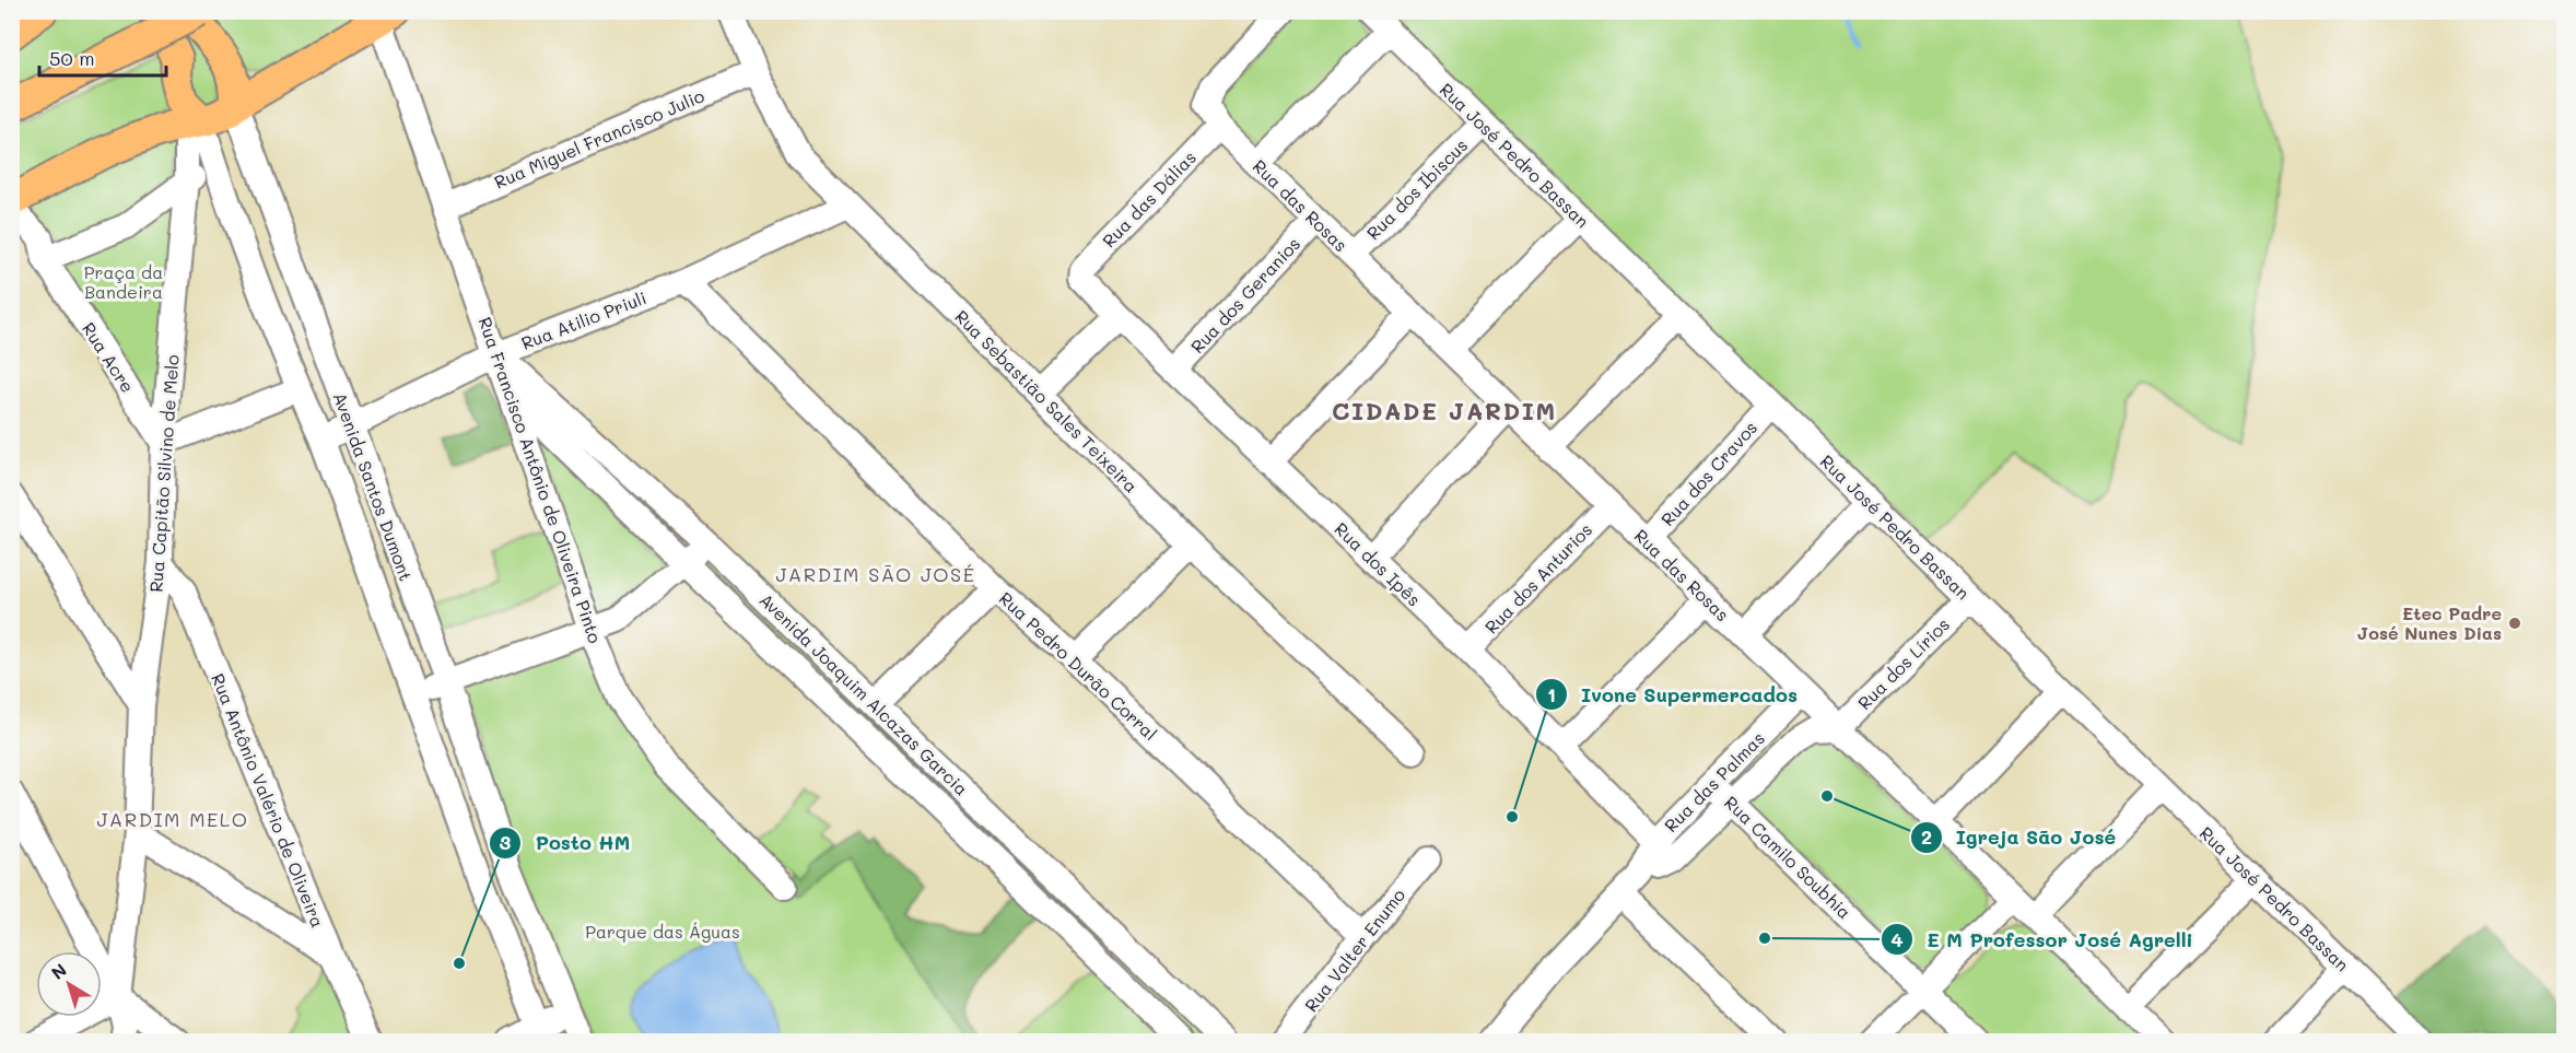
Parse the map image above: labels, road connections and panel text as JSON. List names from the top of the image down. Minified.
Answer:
{"streets":{"street":["Rua Miguel Francisco Julio","Rua José Pedro Bassan","Rua dos Ibiscus","Rua das Dálias","Rua das Rosas","Rua dos Geranios","Rua Atilio Priuli","Rua Acre","Rua Sebastião Sales Teixeira","Rua Capitão Silvino de Melo","Rua dos Cravos","Rua Francisco Antônio de Oliveira Pinto","Avenida Santos Dumont","Rua dos Ipês","Rua dos Anturios","Rua dos Lírios","Rua Pedro Durão Corral","Avenida Joaquim Alcazas Garcia","Rua das Palmas","Rua Antônio Valério de Oliveira","Rua Camilo Soubhia","Rua Valter Enumo"]},"crossings":[["Rua Miguel Francisco Julio","Rua Sebastião Sales Teixeira"],["Rua Miguel Francisco Julio","Rua Francisco Antônio de Oliveira Pinto"],["Rua José Pedro Bassan","Rua dos Ibiscus"],["Rua José Pedro Bassan","Rua dos Cravos"],["Rua José Pedro Bassan","Rua dos Lírios"],["Rua dos Ibiscus","Rua das Rosas"],["Rua das Dálias","Rua das Rosas"],["Rua das Dálias","Rua dos Ipês"],["Rua das Rosas","Rua dos Geranios"],["Rua das Rosas","Rua dos Cravos"],["Rua das Rosas","Rua dos Anturios"],["Rua das Rosas","Rua dos Lírios"],["Rua das Rosas","Rua das Palmas"],["Rua dos Geranios","Rua dos Ipês"],["Rua Atilio Priuli","Rua Sebastião Sales Teixeira"],["Rua Atilio Priuli","Rua Francisco Antônio de Oliveira Pinto"],["Rua Atilio Priuli","Avenida Santos Dumont"],["Rua Atilio Priuli","Rua Pedro Durão Corral"],["Rua Atilio Priuli","Avenida Joaquim Alcazas Garcia"],["Rua Acre","Rua Capitão Silvino de Melo"],["Rua Capitão Silvino de Melo","Avenida Santos Dumont"],["Rua Capitão Silvino de Melo","Rua Antônio Valério de Oliveira"],["Rua Francisco Antônio de Oliveira Pinto","Avenida Joaquim Alcazas Garcia"],["Rua dos Ipês","Rua dos Anturios"],["Rua dos Ipês","Rua das Palmas"],["Rua dos Lírios","Rua das Palmas"],["Rua Pedro Durão Corral","Rua Valter Enumo"],["Rua das Palmas","Rua Camilo Soubhia"]],"districts":["CIDADE JARDIM","JARDIM SÃO JOSÉ","JARDIM MELO"],"parks":["Praça da Bandeira","Parque das Águas"],"places":["Etec Padre José Nunes Dias","Igreja São José","Ivone Supermercados","E M Professor José Agrelli","Posto HM"],"scale_bar":"50 m","north":"top left"}
